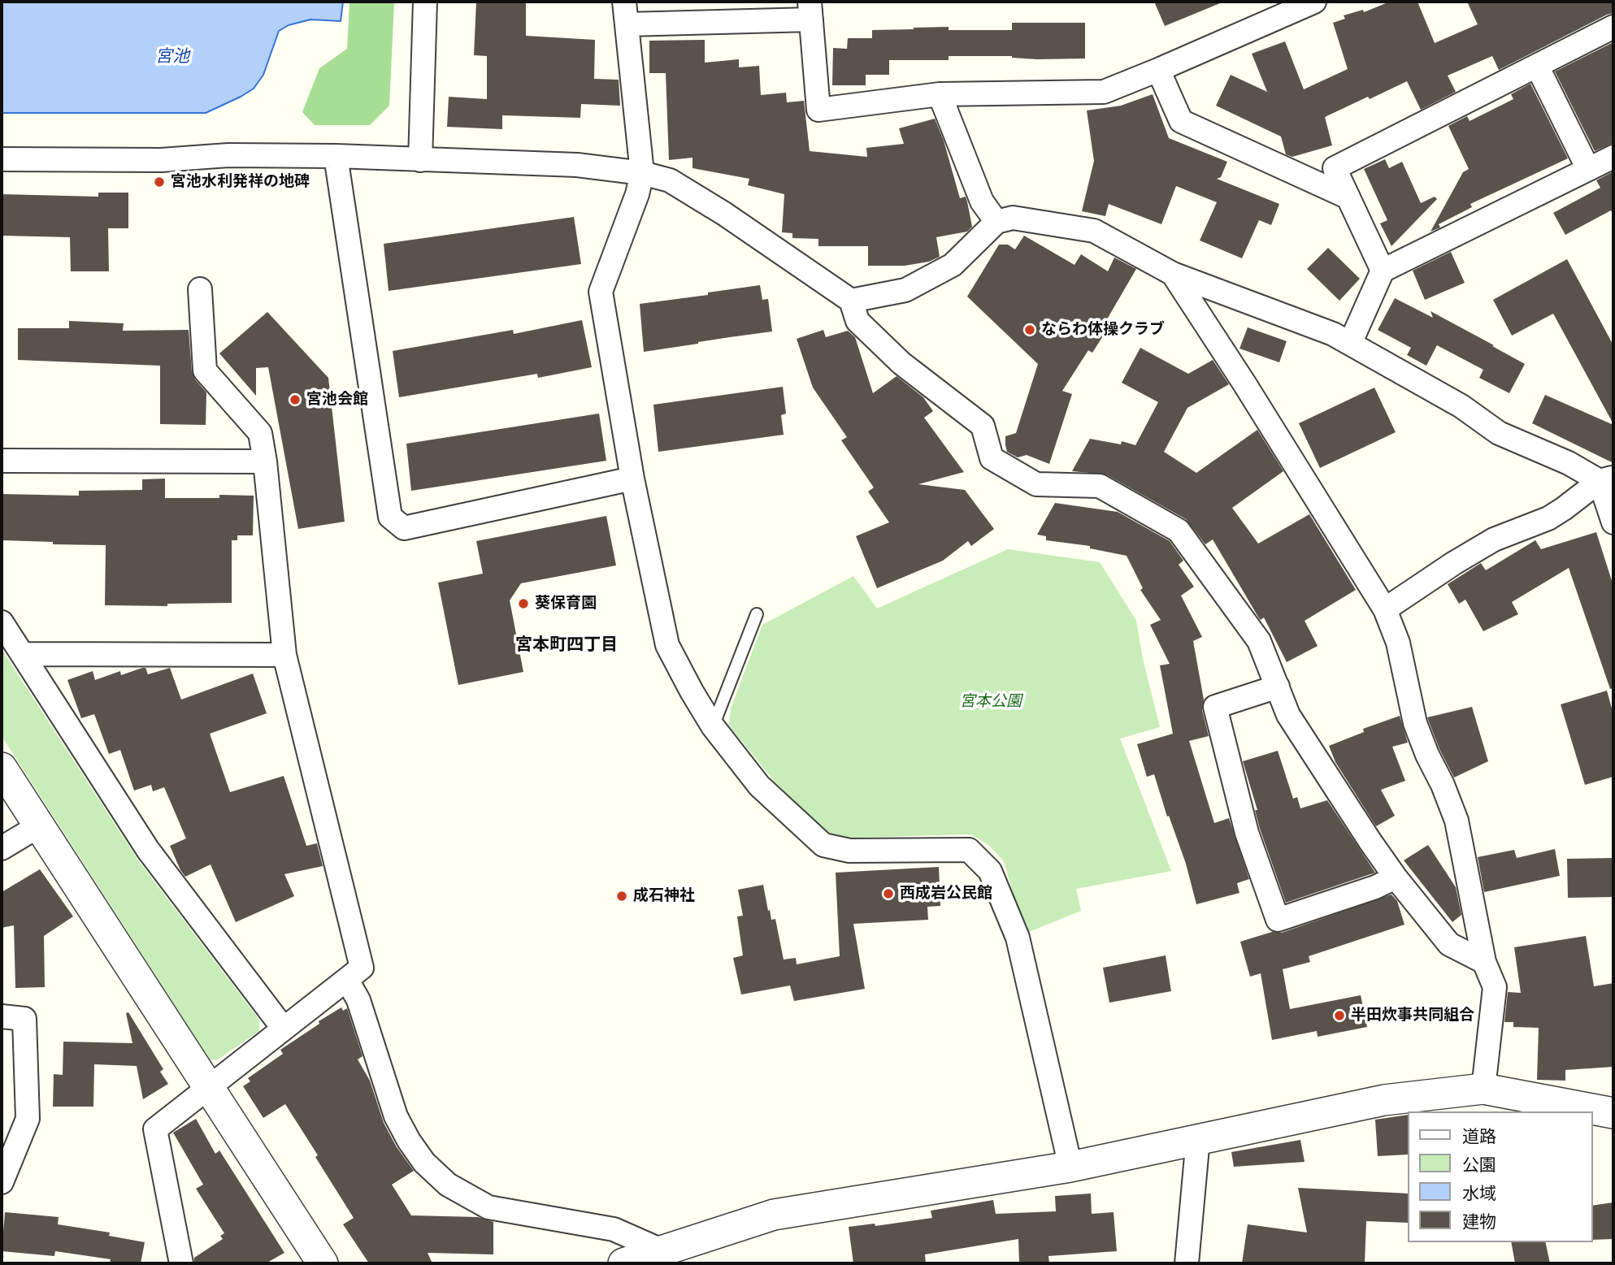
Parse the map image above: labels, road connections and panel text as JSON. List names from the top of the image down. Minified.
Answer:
{"districts":["宮本町四丁目"],"water":["宮池"],"parks":["宮本公園"],"places":["宮池水利発祥の地碑","ならわ体操クラブ","宮池会館","葵保育園","西成岩公民館","成石神社","半田炊事共同組合"],"legend":["道路","公園","水域","建物"]}
